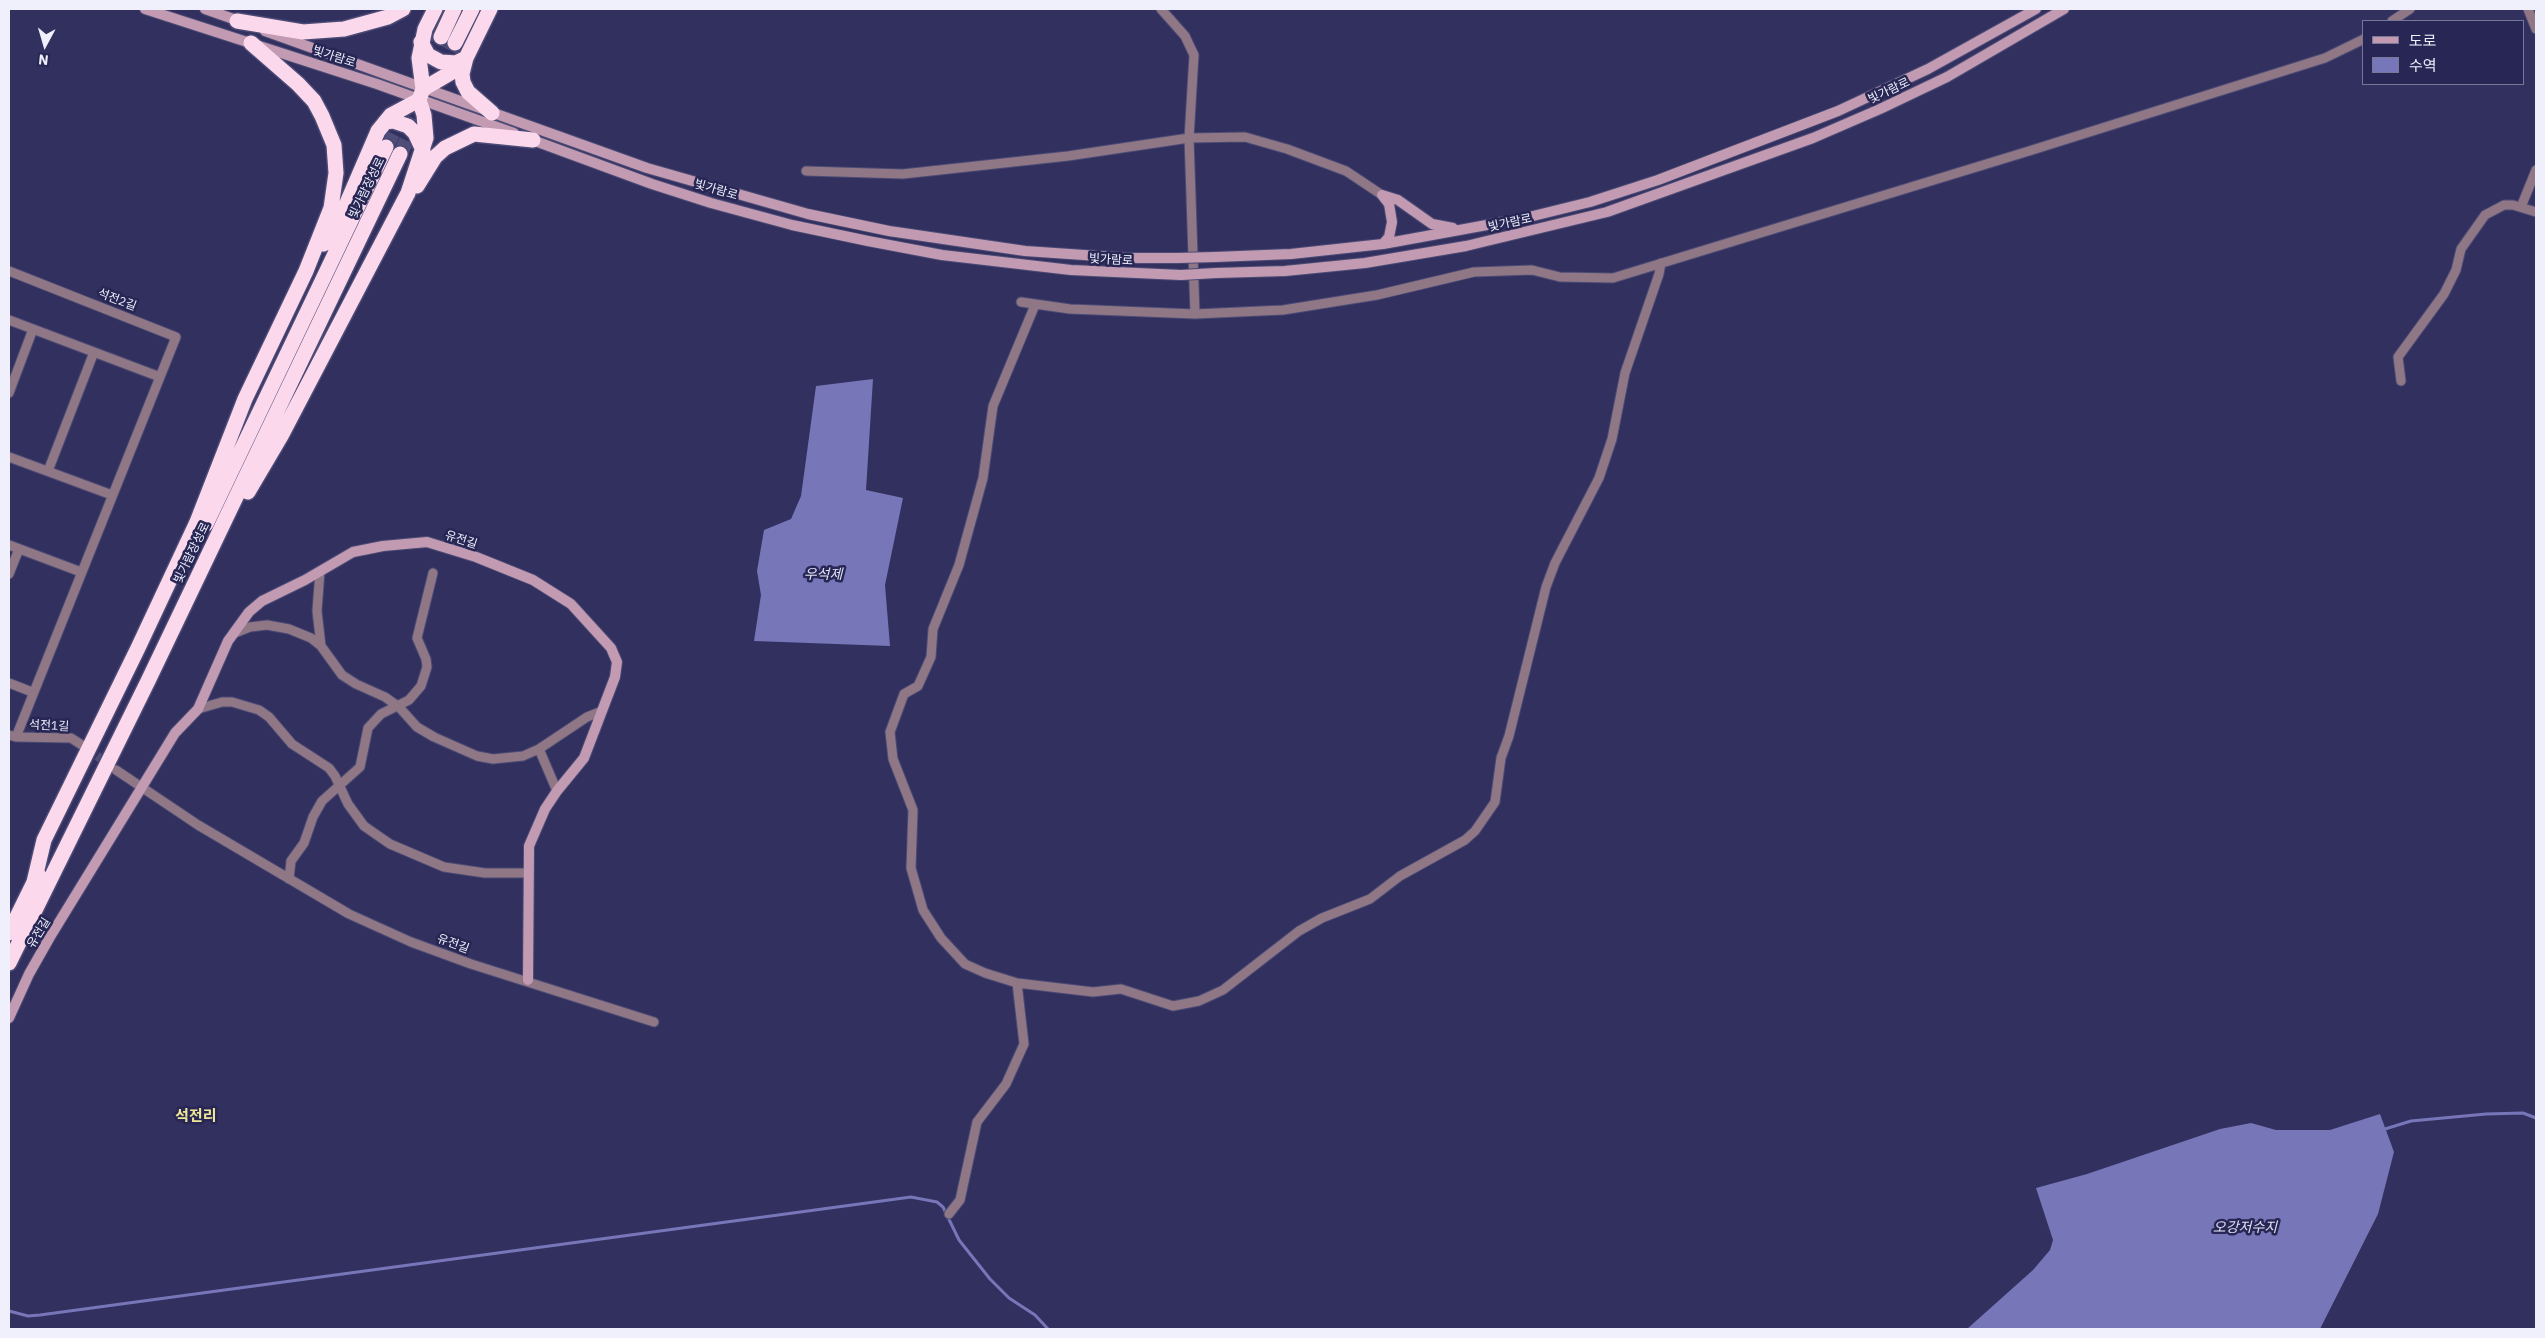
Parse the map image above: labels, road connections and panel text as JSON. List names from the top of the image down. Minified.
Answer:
{"streets":{"highway":["빛가람장성로"],"main road":["빛가람로","유전길"],"street":["석전2길","석전1길"]},"crossings":[["석전2길","석전1길"]],"districts":["석전리"],"water":["우석제","오강저수지"],"legend":["도로","수역"],"north":"bottom"}
